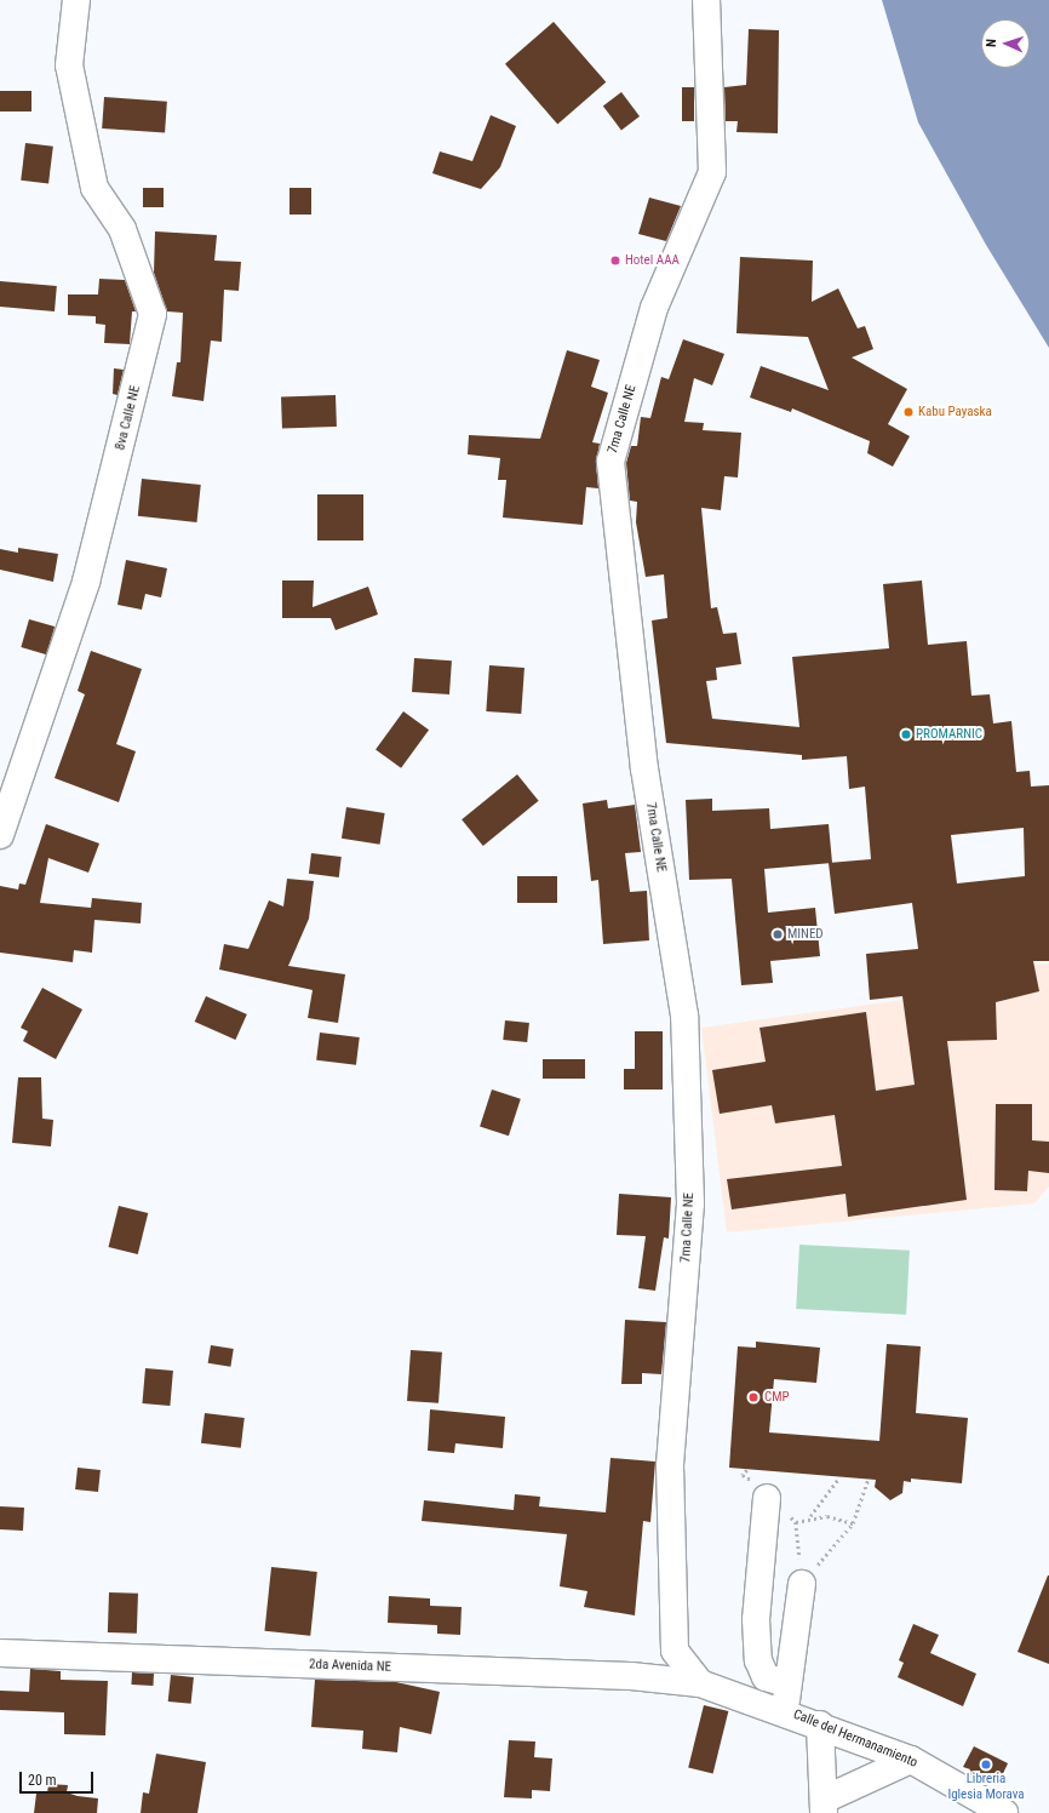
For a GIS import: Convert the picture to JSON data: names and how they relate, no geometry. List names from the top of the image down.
{
  "streets": {
    "street": [
      "8va Calle NE",
      "7ma Calle NE",
      "2da Avenida NE",
      "Calle del Hermanamiento"
    ]
  },
  "crossings": [
    ["2da Avenida NE", "Calle del Hermanamiento"]
  ],
  "places": [
    "Hotel AAA",
    "Kabu Payaska",
    "PROMARNIC",
    "MINED",
    "CMP",
    "Libreria Iglesia Morava"
  ],
  "scale_bar": "20 m",
  "north": "left"
}
